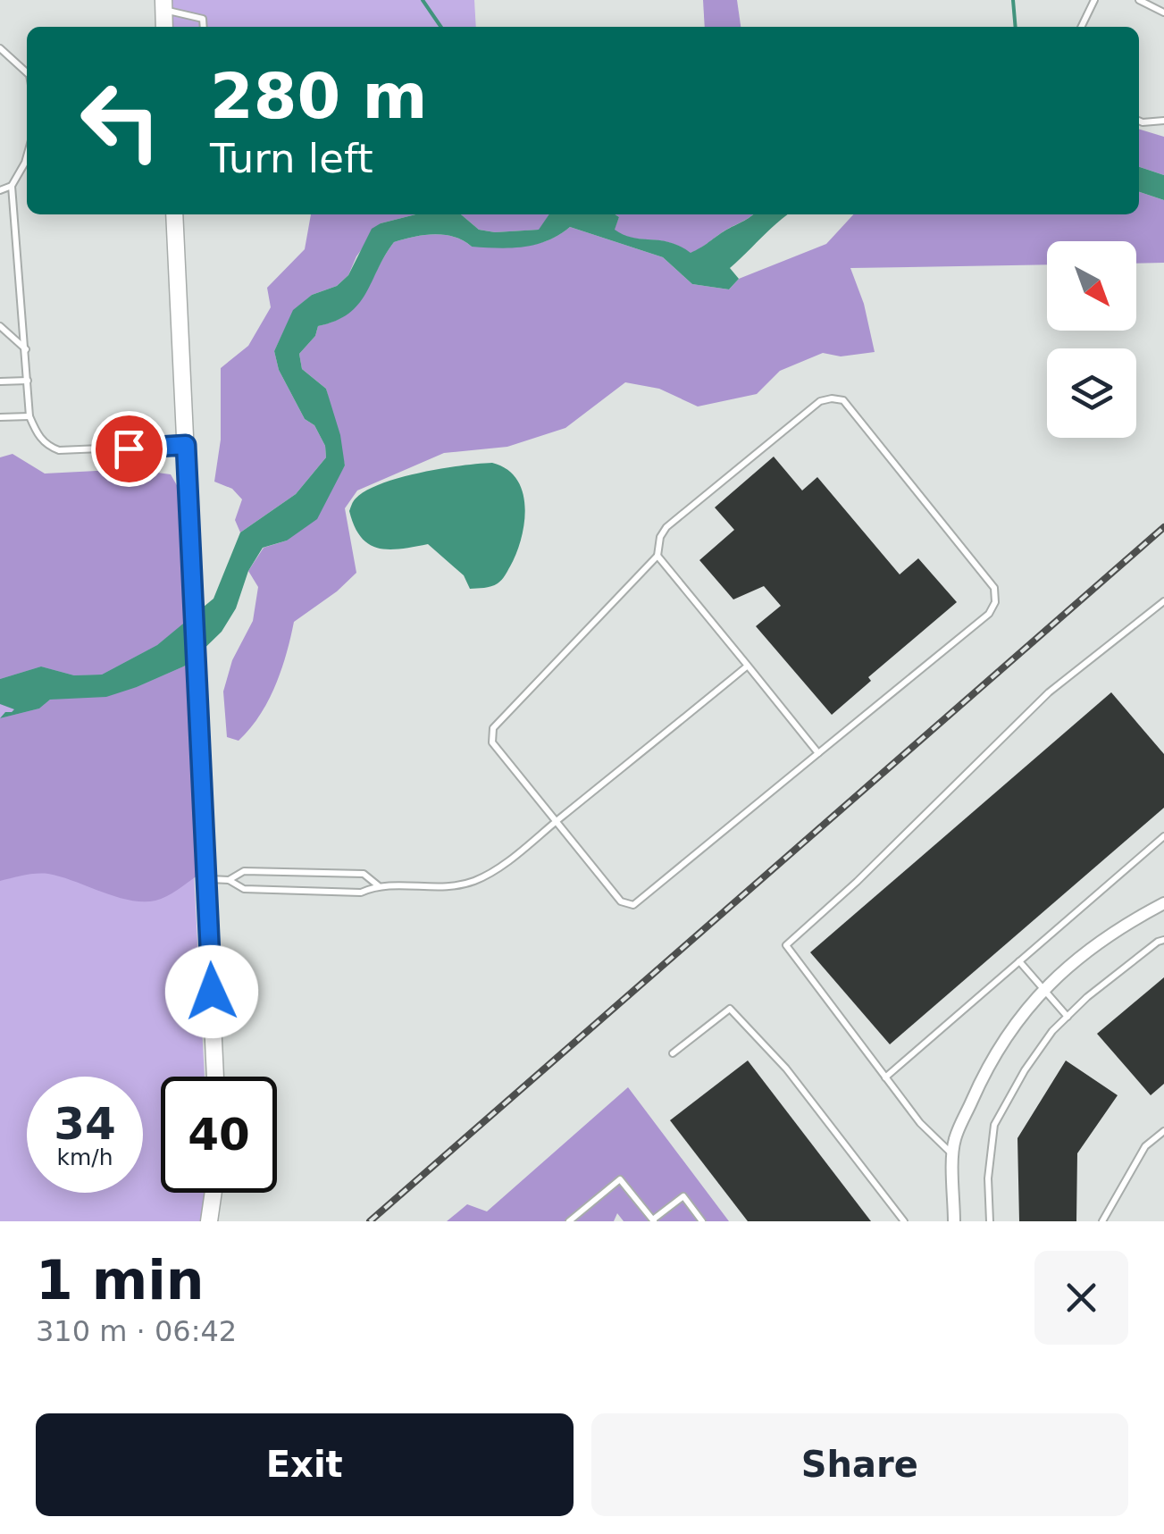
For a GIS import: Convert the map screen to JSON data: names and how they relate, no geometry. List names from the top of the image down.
{
  "north": "bottom right",
  "page": {
    "turn": ["280 m", "Turn left"],
    "speed": "34 km/h",
    "limit": "40",
    "heading": ["1 min", "310 m · 06:42"],
    "buttons": ["Exit", "Share"]
  }
}
